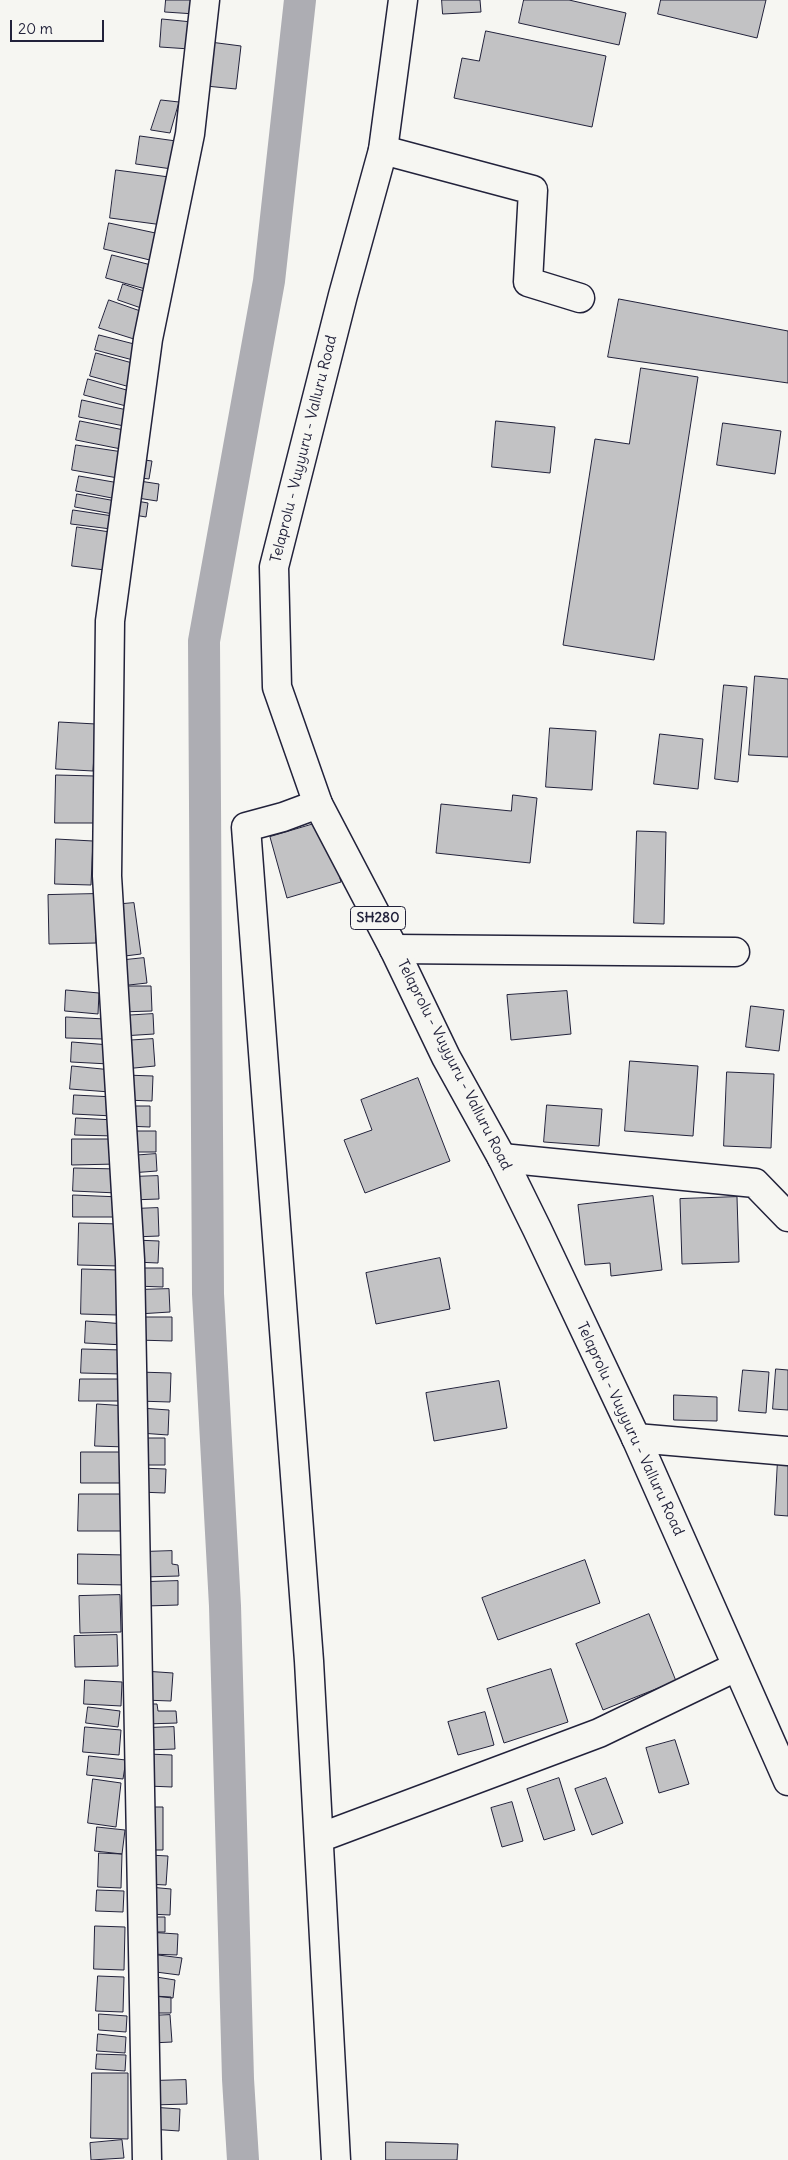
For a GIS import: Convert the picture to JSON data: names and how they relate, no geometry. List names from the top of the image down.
{
  "streets": {
    "street": ["Telaprolu - Vuyyuru - Valluru Road", "SH280"]
  },
  "scale_bar": "20 m"
}
